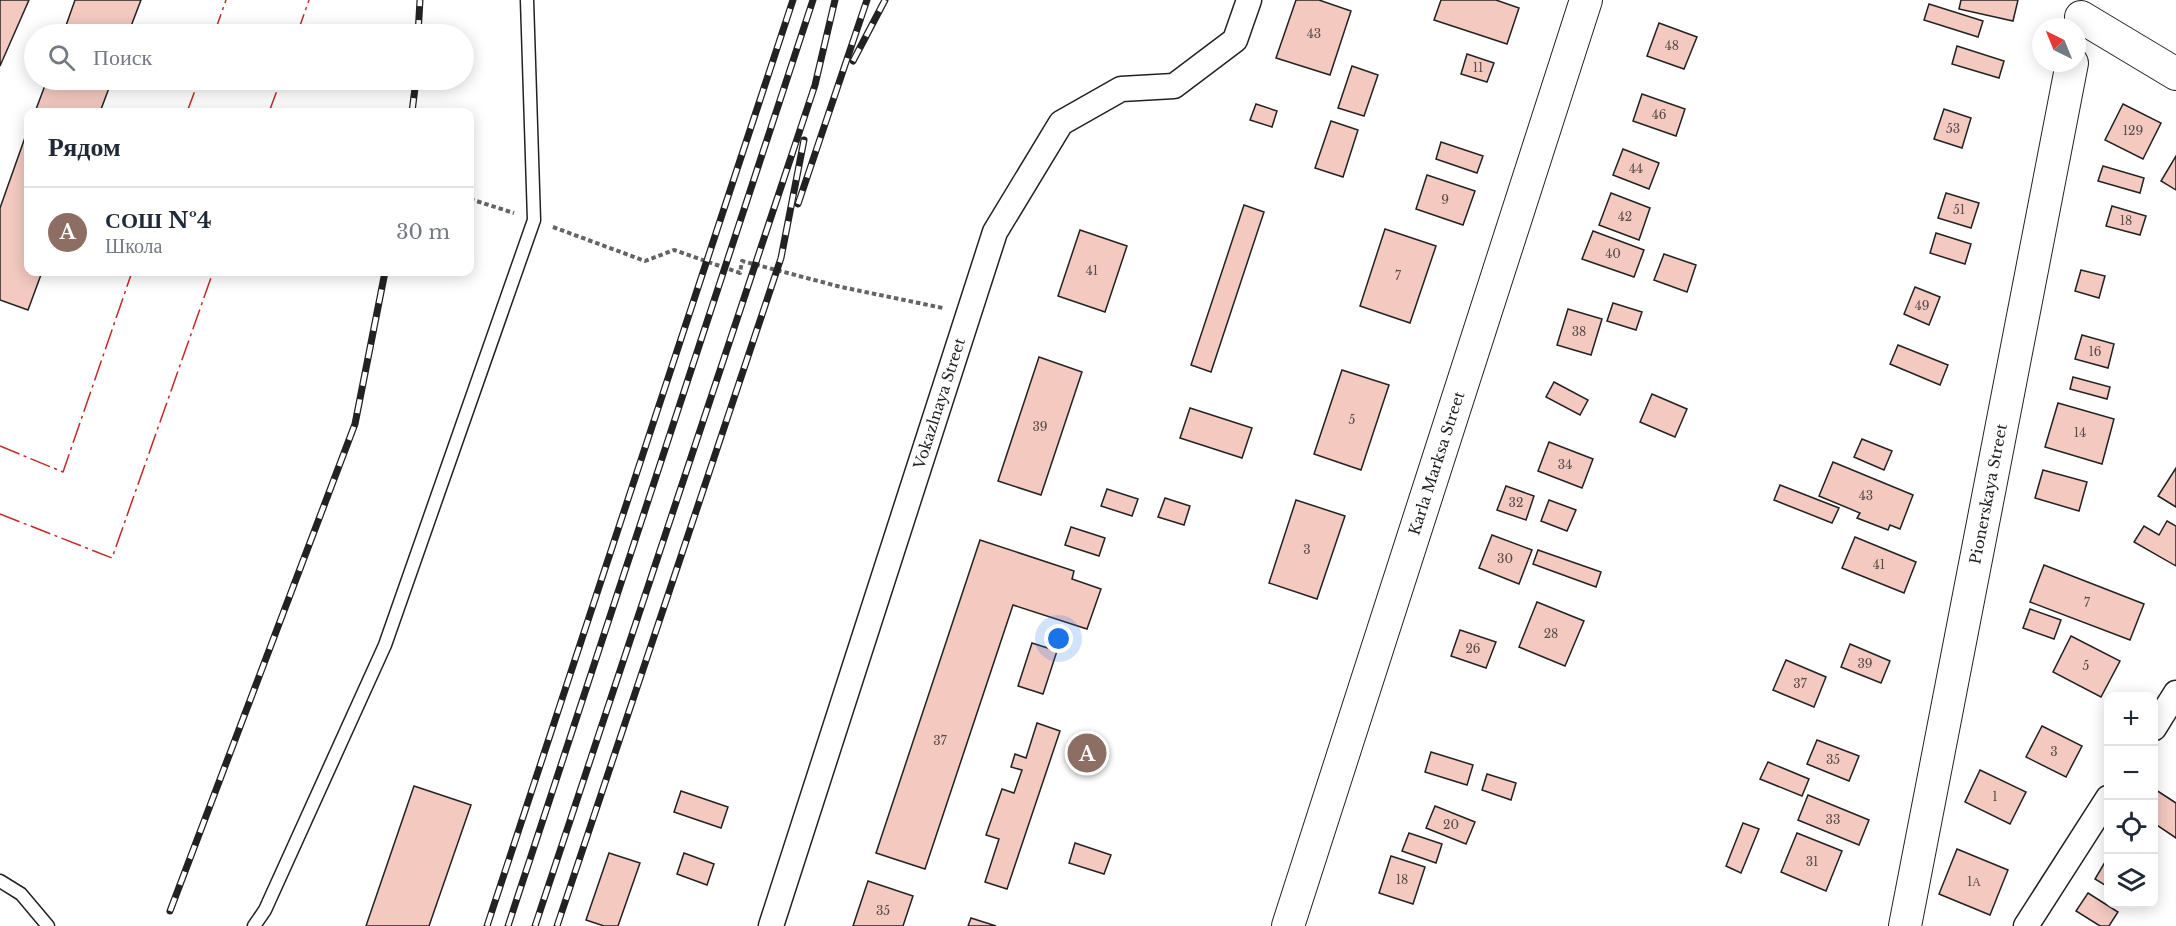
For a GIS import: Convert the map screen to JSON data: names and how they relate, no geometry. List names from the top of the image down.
{
  "streets": {
    "street": ["Vokazlnaya Street", "Karla Marksa Street", "Pionerskaya Street"]
  },
  "house_numbers": [
    "43",
    "48",
    "11",
    "46",
    "53",
    "129",
    "44",
    "9",
    "51",
    "42",
    "18",
    "40",
    "41",
    "7",
    "49",
    "38",
    "16",
    "5",
    "39",
    "14",
    "34",
    "43",
    "32",
    "3",
    "30",
    "41",
    "7",
    "28",
    "26",
    "39",
    "5",
    "37",
    "37",
    "3",
    "35",
    "1",
    "33",
    "20",
    "31",
    "18",
    "1А",
    "35"
  ],
  "north": "top left",
  "page": {
    "search": "Поиск",
    "heading": "Рядом",
    "list": [
      {
        "mark": "A",
        "name": "СОШ №4",
        "note": "Школа",
        "value": "30 m"
      }
    ],
    "map_buttons": ["+", "−"],
    "pins": "A"
  }
}
